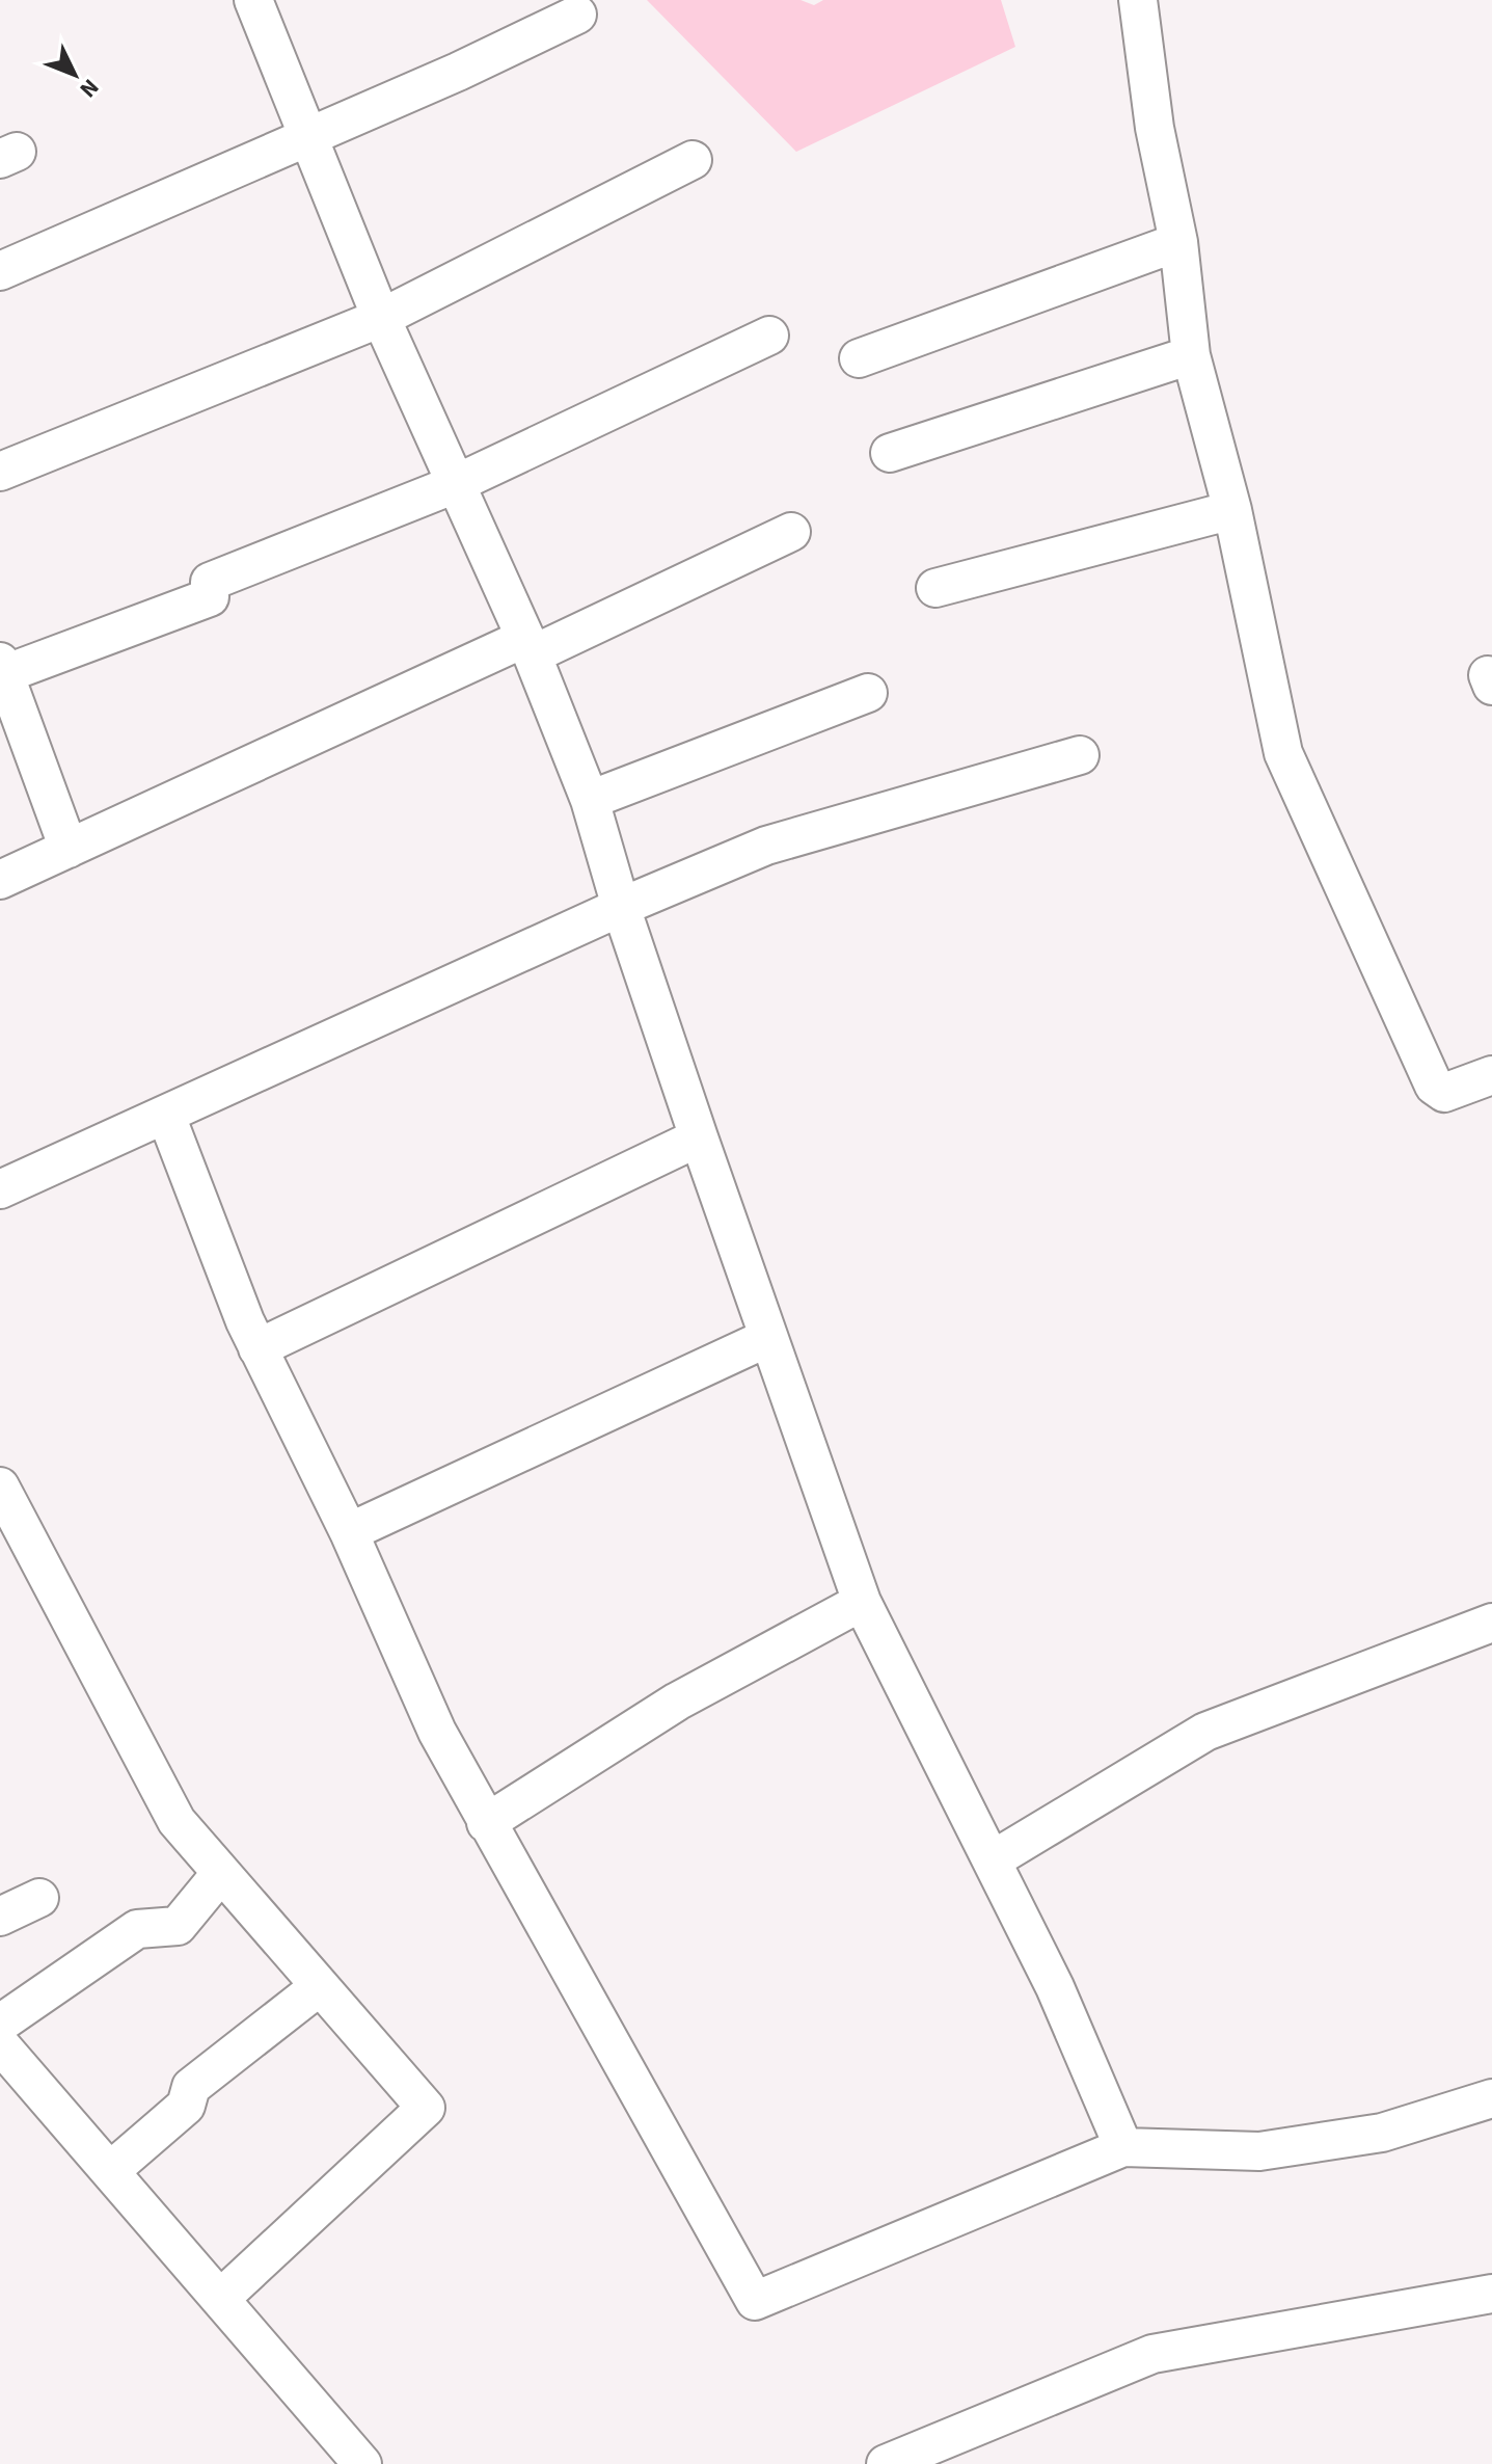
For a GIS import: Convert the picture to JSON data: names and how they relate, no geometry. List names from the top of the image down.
{
  "north": "bottom right"
}
